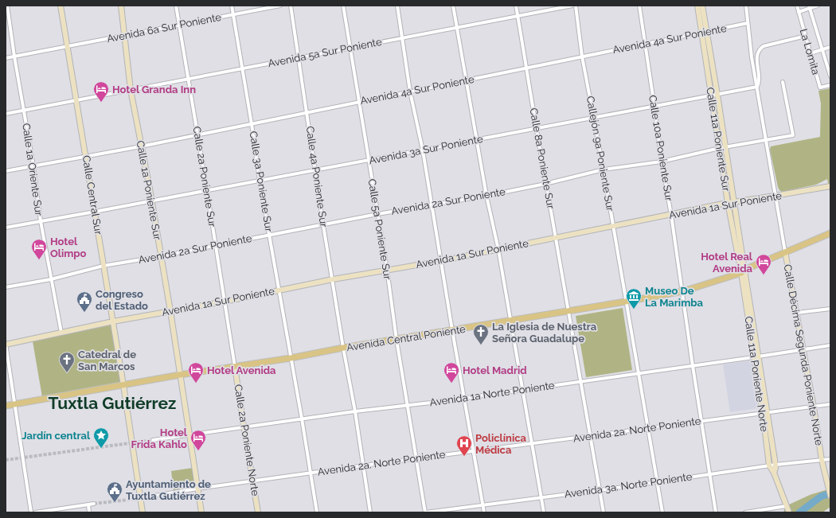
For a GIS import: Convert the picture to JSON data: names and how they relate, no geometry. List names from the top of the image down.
{
  "streets": {
    "main road": [
      "Calle 11a Poniente Sur",
      "Calle 1a Poniente Sur",
      "Calle Central Sur",
      "Avenida 1a Sur Poniente",
      "Avenida Central Poniente",
      "Calle Décima Segunda Poniente Norte",
      "Calle 11a Poniente Norte",
      "Calle 2a Poniente Norte"
    ],
    "street": [
      "Avenida 6a Sur Poniente",
      "Avenida 4a Sur Poniente",
      "La Lomita",
      "Avenida 5a Sur Poniente",
      "Calle 10a Poniente Sur",
      "Avenida 3a Sur Poniente",
      "Callejón 9a Poniente Sur",
      "Calle 8a Poniente Sur",
      "Calle 1a Oriente Sur",
      "Calle 2a Poniente Sur",
      "Calle 4a Poniente Sur",
      "Calle 3a Poniente Sur",
      "Avenida 2a Sur Poniente",
      "Calle 5a Poniente Sur",
      "Avenida 1a Norte Poniente",
      "Avenida 2a. Norte Poniente",
      "Avenida 3a. Norte Poniente"
    ]
  },
  "crossings": [
    ["Avenida 6a Sur Poniente", "Calle 1a Oriente Sur"],
    ["Avenida 6a Sur Poniente", "Calle 2a Poniente Sur"],
    ["Avenida 6a Sur Poniente", "Calle 3a Poniente Sur"],
    ["Avenida 6a Sur Poniente", "Calle 1a Poniente Sur"],
    ["Avenida 6a Sur Poniente", "Calle Central Sur"],
    ["Avenida 4a Sur Poniente", "Calle 11a Poniente Sur"],
    ["Avenida 4a Sur Poniente", "Calle 10a Poniente Sur"],
    ["Avenida 4a Sur Poniente", "Callejón 9a Poniente Sur"],
    ["Avenida 4a Sur Poniente", "Calle 8a Poniente Sur"],
    ["Avenida 4a Sur Poniente", "Calle 1a Oriente Sur"],
    ["Avenida 4a Sur Poniente", "Calle 2a Poniente Sur"],
    ["Avenida 4a Sur Poniente", "Calle 4a Poniente Sur"],
    ["Avenida 4a Sur Poniente", "Calle 3a Poniente Sur"],
    ["Avenida 4a Sur Poniente", "Calle 1a Poniente Sur"],
    ["Avenida 4a Sur Poniente", "Calle Central Sur"],
    ["Avenida 4a Sur Poniente", "Calle 5a Poniente Sur"],
    ["Avenida 5a Sur Poniente", "Calle 8a Poniente Sur"],
    ["Avenida 5a Sur Poniente", "Calle 1a Oriente Sur"],
    ["Avenida 5a Sur Poniente", "Calle 2a Poniente Sur"],
    ["Avenida 5a Sur Poniente", "Calle 4a Poniente Sur"],
    ["Avenida 5a Sur Poniente", "Calle 3a Poniente Sur"],
    ["Avenida 5a Sur Poniente", "Calle 1a Poniente Sur"],
    ["Avenida 5a Sur Poniente", "Calle Central Sur"],
    ["Avenida 5a Sur Poniente", "Calle 5a Poniente Sur"],
    ["Calle 11a Poniente Sur", "Avenida 3a Sur Poniente"],
    ["Calle 11a Poniente Sur", "Avenida 2a Sur Poniente"],
    ["Calle 11a Poniente Sur", "Avenida 1a Sur Poniente"],
    ["Calle 11a Poniente Sur", "Avenida Central Poniente"],
    ["Calle 11a Poniente Sur", "Calle 11a Poniente Norte"],
    ["Calle 10a Poniente Sur", "Avenida 3a Sur Poniente"],
    ["Calle 10a Poniente Sur", "Avenida 2a Sur Poniente"],
    ["Calle 10a Poniente Sur", "Avenida 1a Sur Poniente"],
    ["Calle 10a Poniente Sur", "Avenida Central Poniente"],
    ["Calle 10a Poniente Sur", "Avenida 1a Norte Poniente"],
    ["Calle 10a Poniente Sur", "Avenida 2a. Norte Poniente"],
    ["Calle 10a Poniente Sur", "Avenida 3a. Norte Poniente"],
    ["Avenida 3a Sur Poniente", "Callejón 9a Poniente Sur"],
    ["Avenida 3a Sur Poniente", "Calle 8a Poniente Sur"],
    ["Avenida 3a Sur Poniente", "Calle 1a Oriente Sur"],
    ["Avenida 3a Sur Poniente", "Calle 2a Poniente Sur"],
    ["Avenida 3a Sur Poniente", "Calle 4a Poniente Sur"],
    ["Avenida 3a Sur Poniente", "Calle 3a Poniente Sur"],
    ["Avenida 3a Sur Poniente", "Calle 1a Poniente Sur"],
    ["Avenida 3a Sur Poniente", "Calle Central Sur"],
    ["Avenida 3a Sur Poniente", "Calle 5a Poniente Sur"],
    ["Callejón 9a Poniente Sur", "Avenida 2a Sur Poniente"],
    ["Callejón 9a Poniente Sur", "Avenida 1a Sur Poniente"],
    ["Callejón 9a Poniente Sur", "Avenida Central Poniente"],
    ["Callejón 9a Poniente Sur", "Avenida 1a Norte Poniente"],
    ["Callejón 9a Poniente Sur", "Avenida 2a. Norte Poniente"],
    ["Callejón 9a Poniente Sur", "Avenida 3a. Norte Poniente"],
    ["Calle 8a Poniente Sur", "Avenida 2a Sur Poniente"],
    ["Calle 8a Poniente Sur", "Avenida 1a Sur Poniente"],
    ["Calle 8a Poniente Sur", "Avenida Central Poniente"],
    ["Calle 8a Poniente Sur", "Avenida 1a Norte Poniente"],
    ["Calle 8a Poniente Sur", "Avenida 2a. Norte Poniente"],
    ["Calle 8a Poniente Sur", "Avenida 3a. Norte Poniente"],
    ["Calle 1a Oriente Sur", "Avenida 2a Sur Poniente"],
    ["Calle 1a Oriente Sur", "Avenida 1a Sur Poniente"],
    ["Calle 2a Poniente Sur", "Avenida 2a Sur Poniente"],
    ["Calle 2a Poniente Sur", "Avenida 1a Sur Poniente"],
    ["Calle 2a Poniente Sur", "Avenida Central Poniente"],
    ["Calle 2a Poniente Sur", "Calle 2a Poniente Norte"],
    ["Calle 4a Poniente Sur", "Avenida 2a Sur Poniente"],
    ["Calle 4a Poniente Sur", "Avenida 1a Sur Poniente"],
    ["Calle 4a Poniente Sur", "Avenida Central Poniente"],
    ["Calle 4a Poniente Sur", "Avenida 1a Norte Poniente"],
    ["Calle 4a Poniente Sur", "Avenida 2a. Norte Poniente"],
    ["Calle 3a Poniente Sur", "Avenida 2a Sur Poniente"],
    ["Calle 3a Poniente Sur", "Avenida 1a Sur Poniente"],
    ["Calle 3a Poniente Sur", "Avenida Central Poniente"],
    ["Calle 3a Poniente Sur", "Avenida 1a Norte Poniente"],
    ["Calle 3a Poniente Sur", "Avenida 2a. Norte Poniente"],
    ["Calle 1a Poniente Sur", "Avenida 2a Sur Poniente"],
    ["Calle 1a Poniente Sur", "Avenida 1a Sur Poniente"],
    ["Calle 1a Poniente Sur", "Avenida Central Poniente"],
    ["Calle 1a Poniente Sur", "Avenida 1a Norte Poniente"],
    ["Calle 1a Poniente Sur", "Avenida 2a. Norte Poniente"],
    ["Calle Central Sur", "Avenida 2a Sur Poniente"],
    ["Calle Central Sur", "Avenida 1a Sur Poniente"],
    ["Calle Central Sur", "Avenida Central Poniente"],
    ["Calle Central Sur", "Avenida 2a. Norte Poniente"],
    ["Avenida 2a Sur Poniente", "Calle 5a Poniente Sur"],
    ["Avenida 1a Sur Poniente", "Calle 5a Poniente Sur"],
    ["Calle 5a Poniente Sur", "Avenida Central Poniente"],
    ["Calle 5a Poniente Sur", "Avenida 1a Norte Poniente"],
    ["Calle 5a Poniente Sur", "Avenida 2a. Norte Poniente"],
    ["Calle 5a Poniente Sur", "Avenida 3a. Norte Poniente"],
    ["Avenida Central Poniente", "Calle Décima Segunda Poniente Norte"],
    ["Avenida Central Poniente", "Calle 11a Poniente Norte"],
    ["Avenida Central Poniente", "Calle 2a Poniente Norte"],
    ["Calle Décima Segunda Poniente Norte", "Avenida 1a Norte Poniente"],
    ["Calle Décima Segunda Poniente Norte", "Avenida 2a. Norte Poniente"],
    ["Calle Décima Segunda Poniente Norte", "Avenida 3a. Norte Poniente"],
    ["Calle 11a Poniente Norte", "Avenida 1a Norte Poniente"],
    ["Calle 11a Poniente Norte", "Avenida 2a. Norte Poniente"],
    ["Calle 11a Poniente Norte", "Avenida 3a. Norte Poniente"],
    ["Avenida 1a Norte Poniente", "Calle 2a Poniente Norte"],
    ["Avenida 2a. Norte Poniente", "Calle 2a Poniente Norte"]
  ],
  "districts": ["Tuxtla Gutiérrez"],
  "places": {
    "hotel": [
      "Hotel Granda Inn",
      "Hotel Olimpo",
      "Hotel Real Avenida",
      "Hotel Avenida",
      "Hotel Madrid",
      "Hotel Frida Kahlo"
    ],
    "museum": ["Museo De La Marimba"],
    "public building": ["Congreso del Estado", "Ayuntamiento de Tuxtla Gutiérrez"],
    "church": ["La Iglesia de Nuestra Señora Guadalupe", "Catedral de San Marcos"],
    "place": ["Jardín central"],
    "hospital": ["Policlínica Médica"]
  }
}
